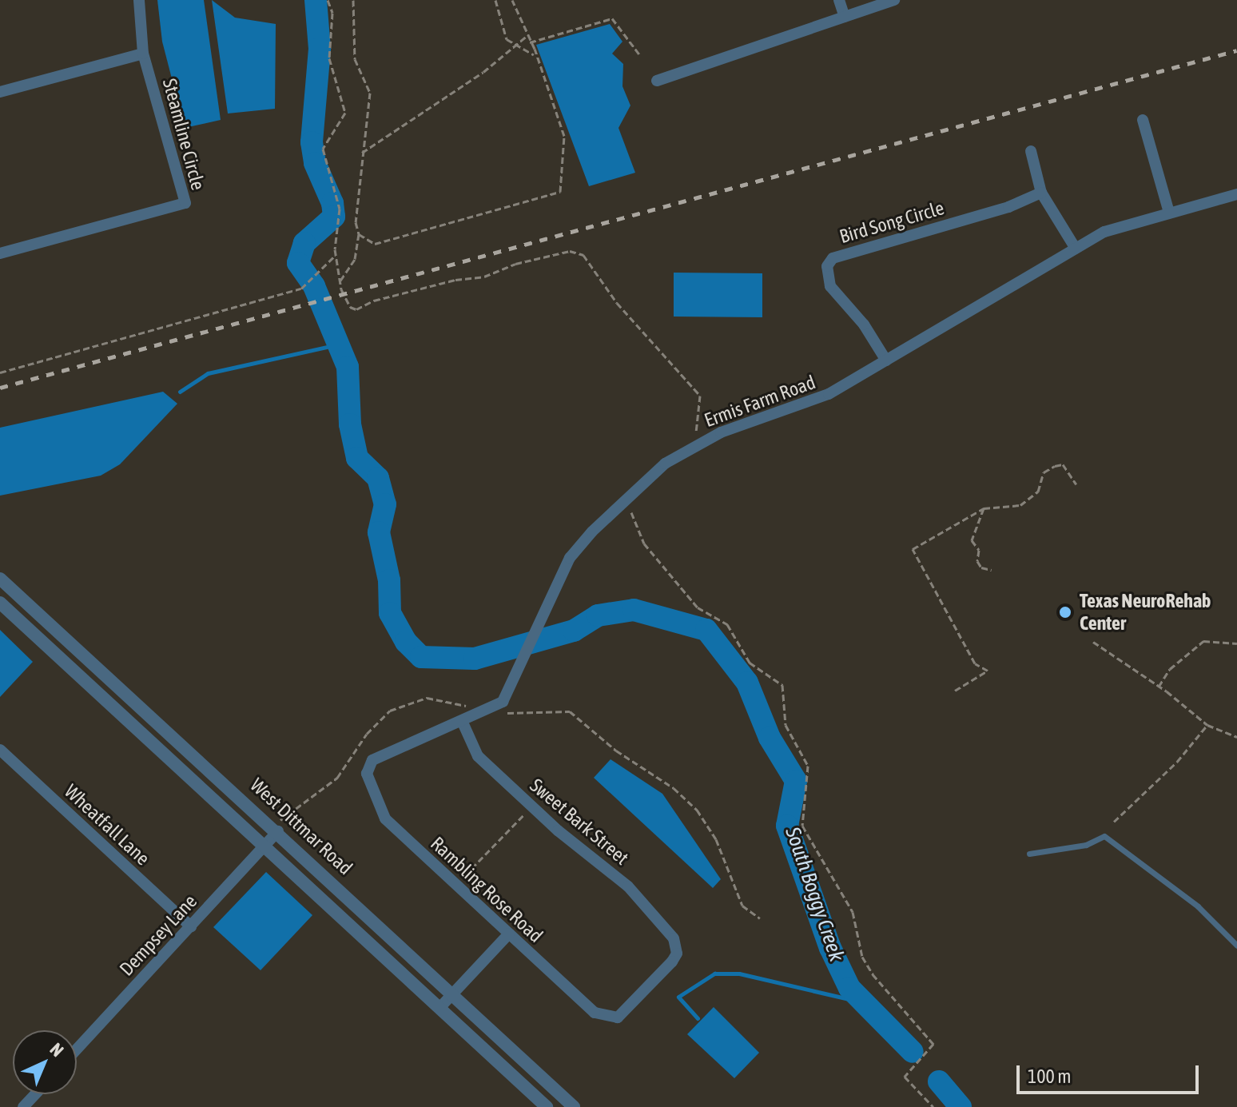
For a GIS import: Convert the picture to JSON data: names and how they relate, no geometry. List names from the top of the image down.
{
  "streets": {
    "street": [
      "Steamline Circle",
      "Bird Song Circle",
      "Ermis Farm Road",
      "Sweet Bark Street",
      "Wheatfall Lane",
      "West Dittmar Road",
      "Rambling Rose Road",
      "Dempsey Lane"
    ]
  },
  "crossings": [
    ["Bird Song Circle", "Ermis Farm Road"],
    ["Ermis Farm Road", "Sweet Bark Street"],
    ["Ermis Farm Road", "Rambling Rose Road"],
    ["Sweet Bark Street", "Rambling Rose Road"],
    ["Wheatfall Lane", "Dempsey Lane"],
    ["West Dittmar Road", "Dempsey Lane"]
  ],
  "water": ["South Boggy Creek"],
  "places": ["Texas NeuroRehab Center"],
  "scale_bar": "100 m",
  "north": "top right"
}
